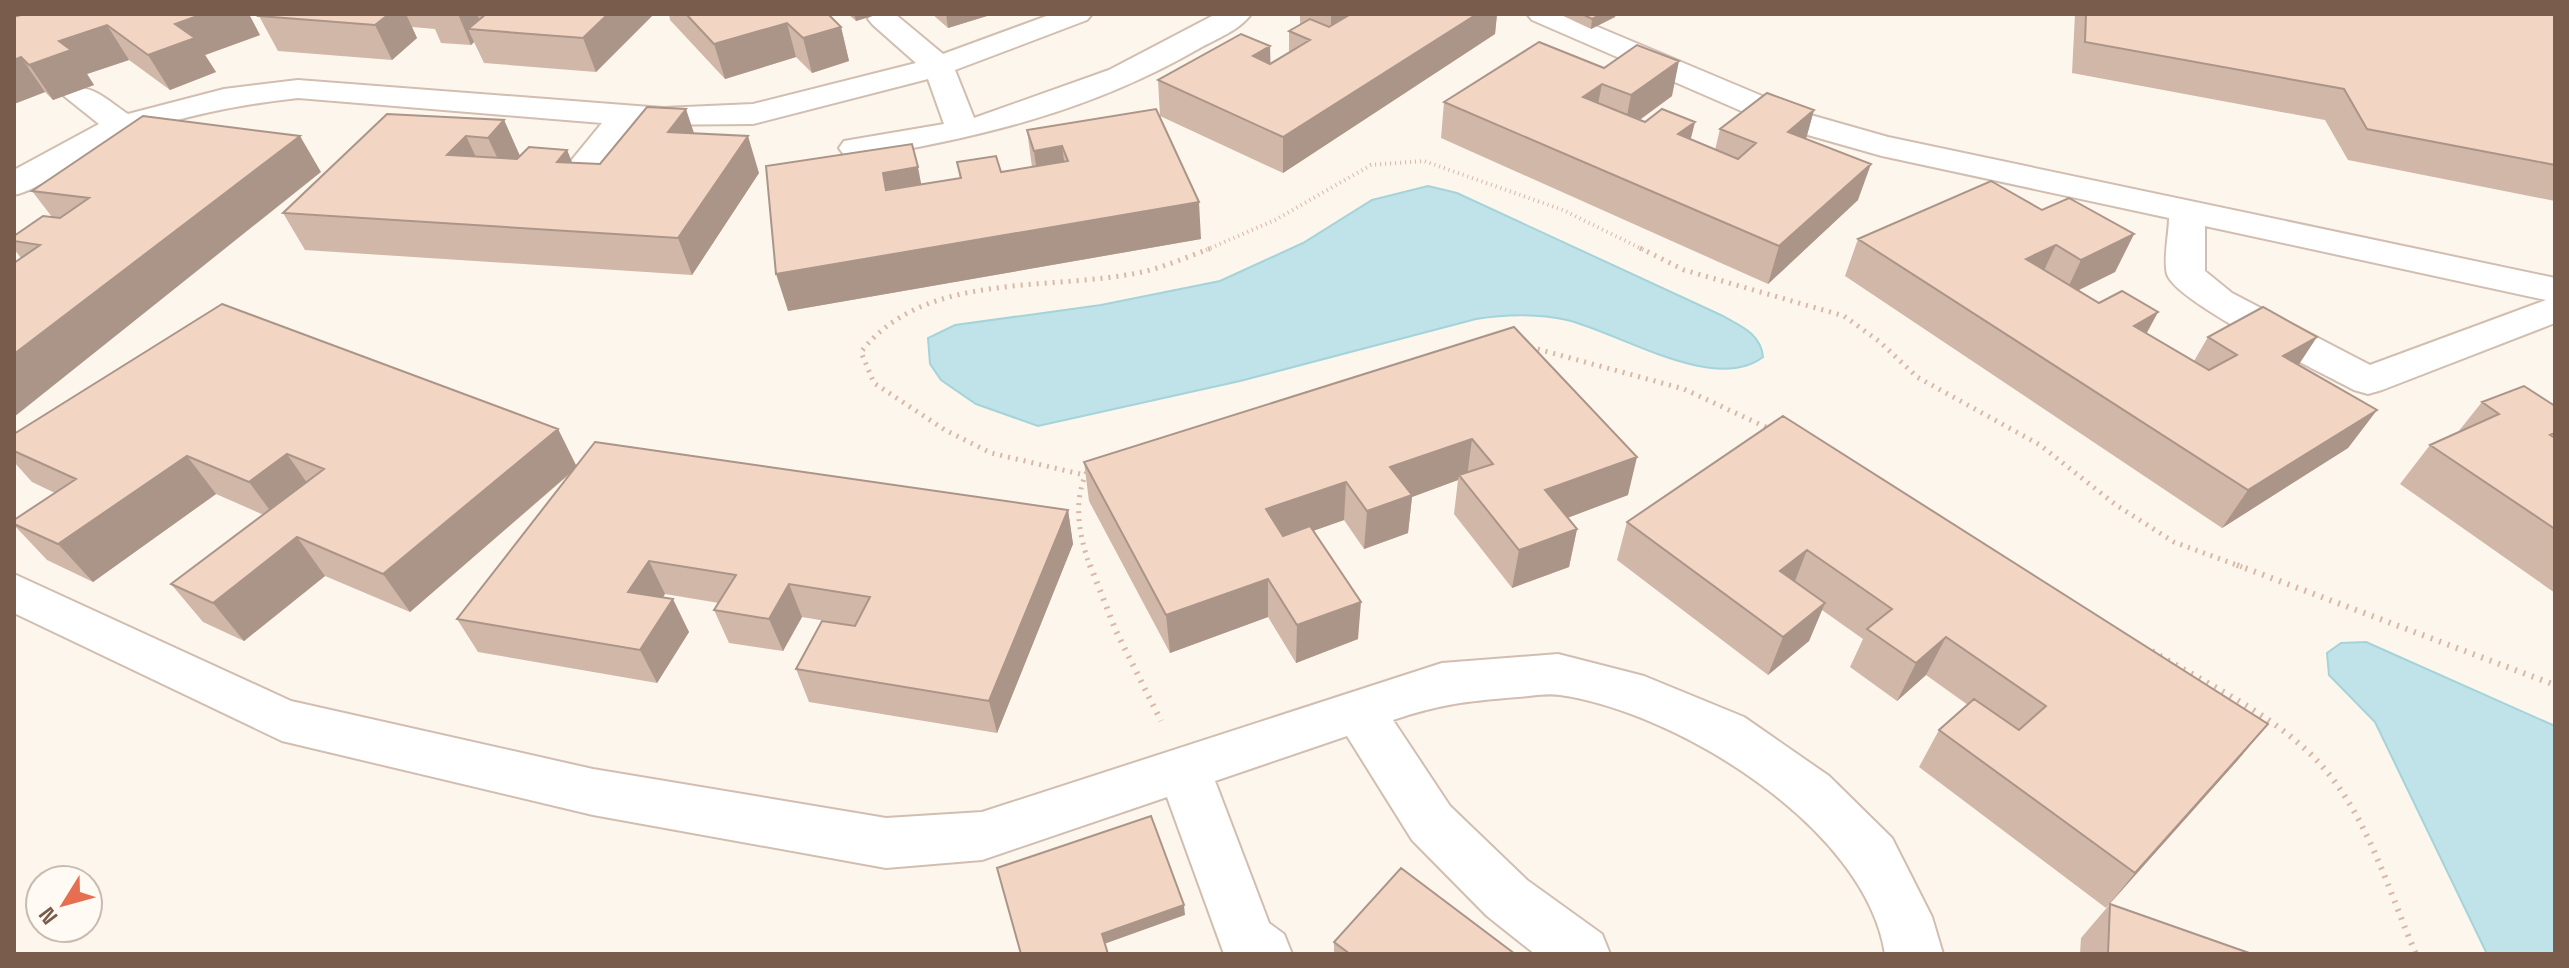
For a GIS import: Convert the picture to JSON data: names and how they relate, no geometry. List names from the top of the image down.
{
  "north": "bottom left"
}
